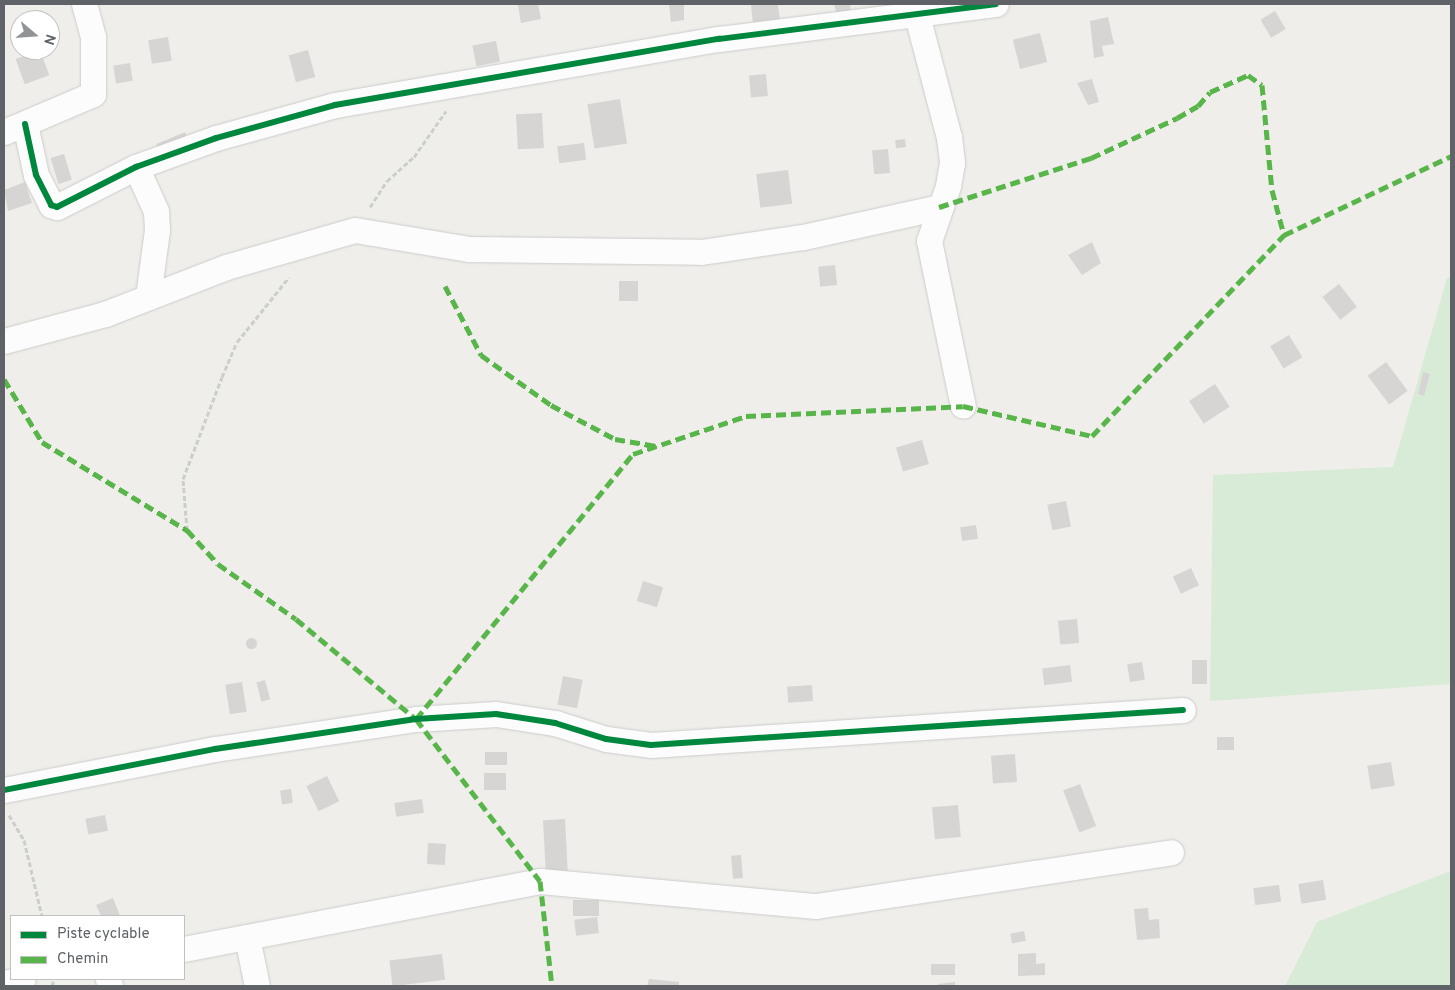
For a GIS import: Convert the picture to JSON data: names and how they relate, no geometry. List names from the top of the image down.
{
  "legend": ["Piste cyclable", "Chemin"],
  "north": "right"
}
